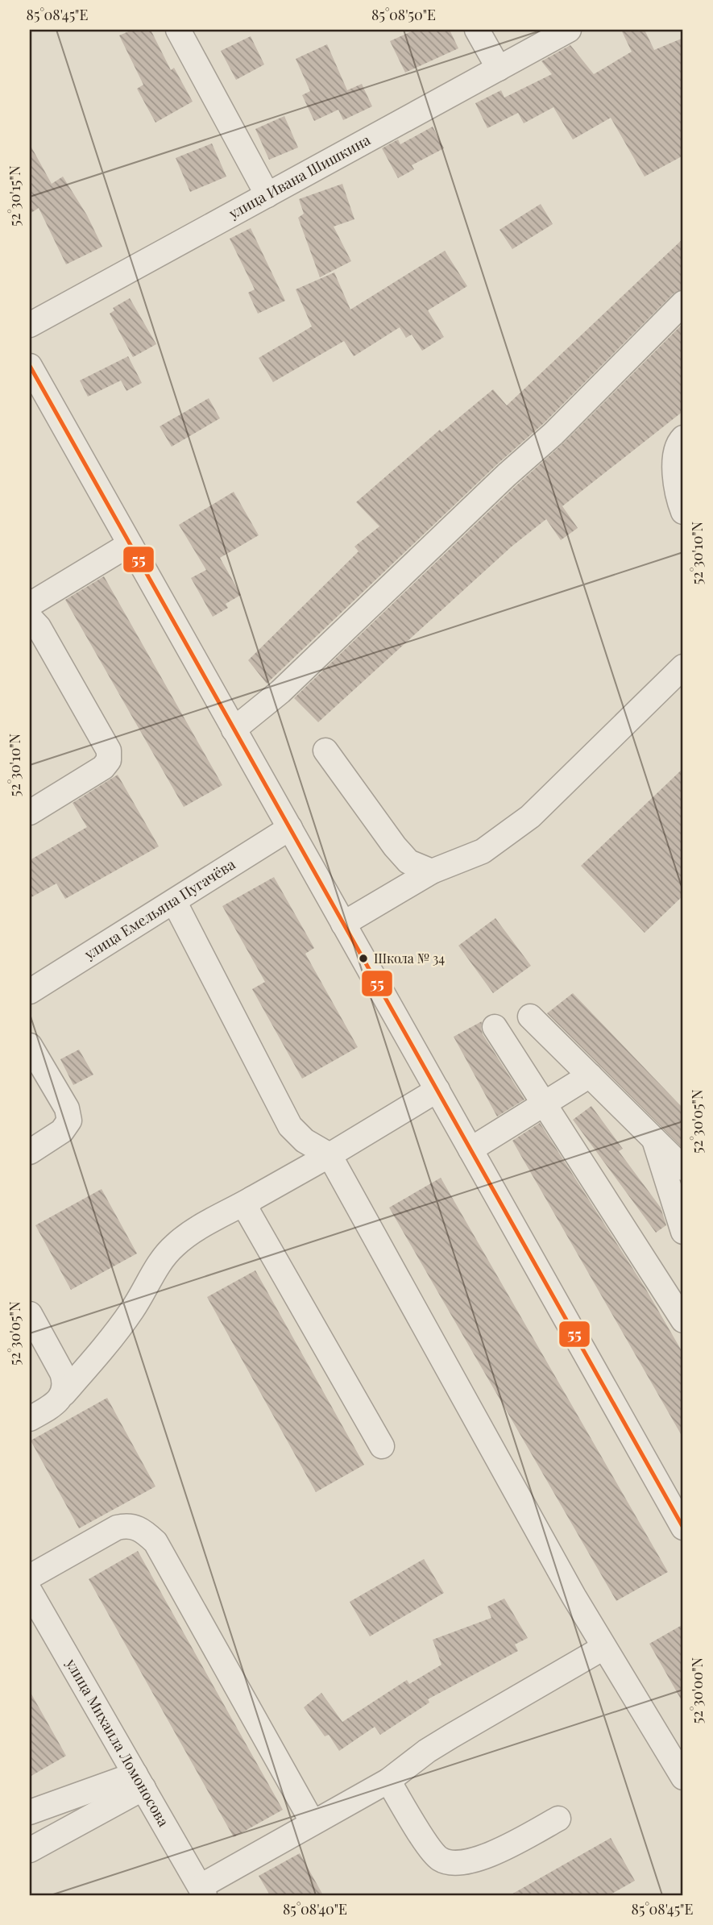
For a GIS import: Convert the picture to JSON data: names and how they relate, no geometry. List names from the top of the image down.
{
  "streets": {
    "street": ["улица Ивана Шишкина", "улица Емельяна Пугачёва", "улица Михаила Ломоносова"]
  },
  "places": ["Школа № 34"],
  "lines": ["transit line 55"],
  "coordinates": [
    "85°08'45\"E",
    "85°08'50\"E",
    "52°30'15\"N",
    "52°30'10\"N",
    "52°30'05\"N",
    "52°30'00\"N",
    "85°08'40\"E"
  ]
}
